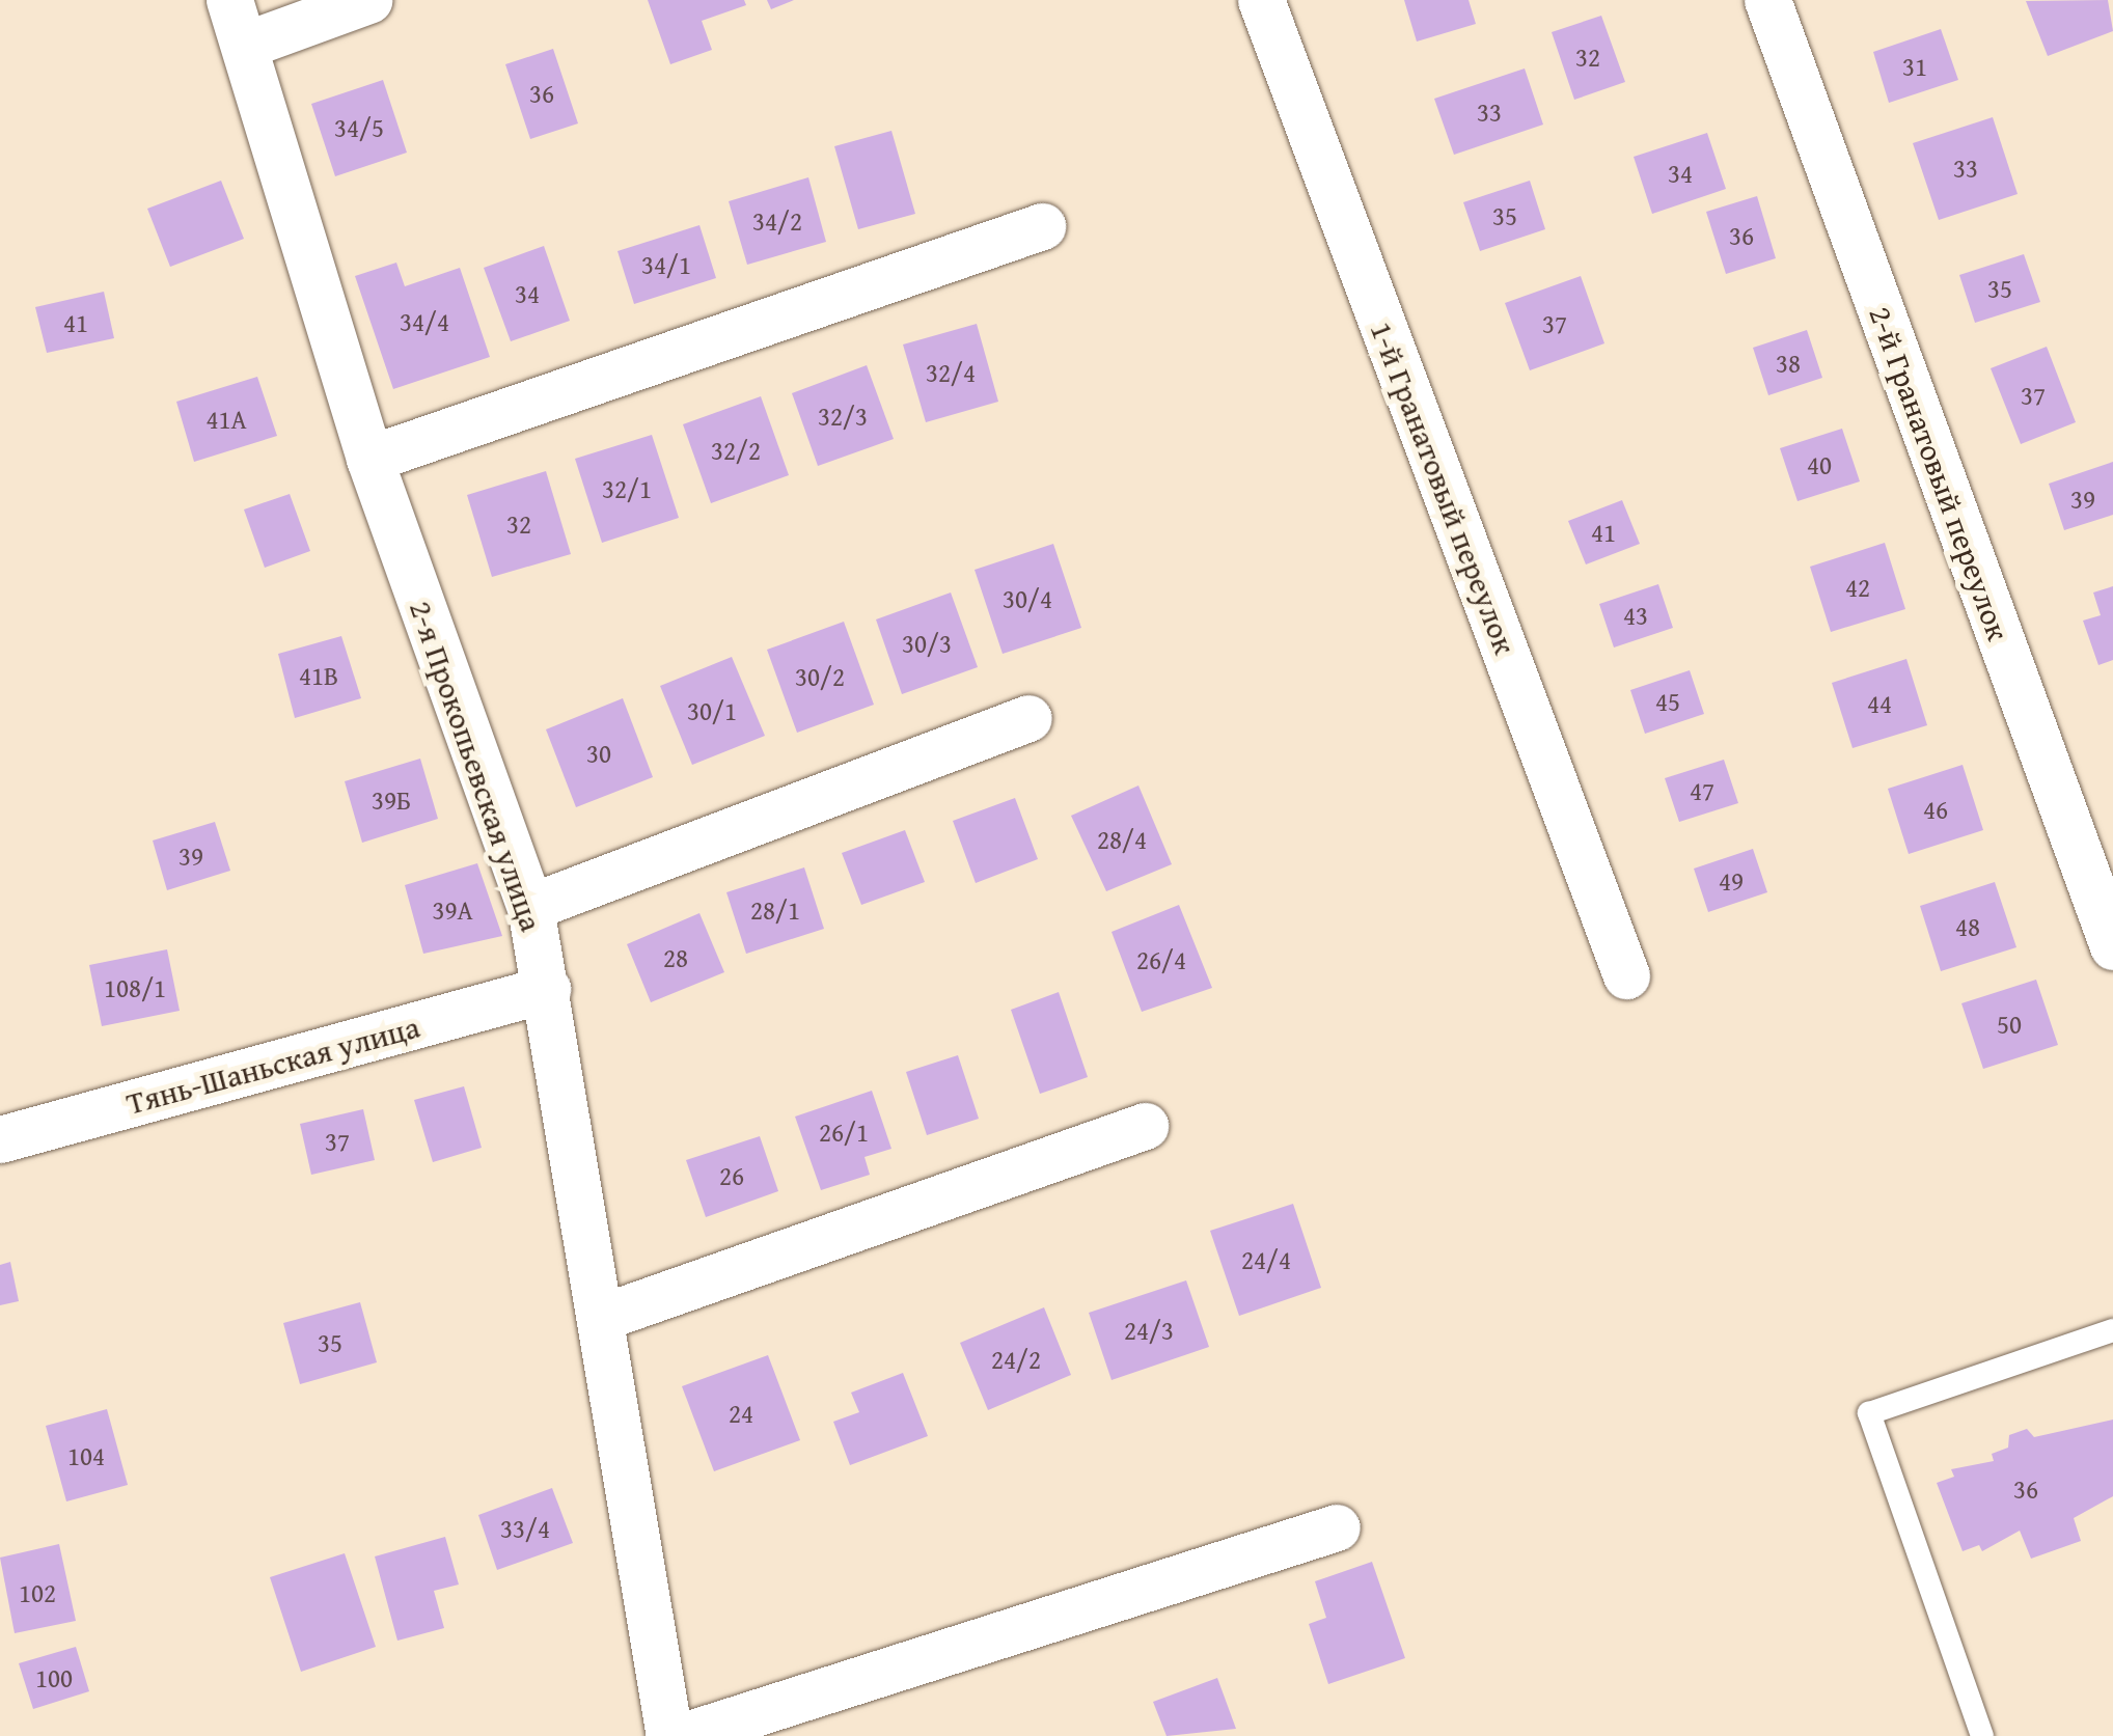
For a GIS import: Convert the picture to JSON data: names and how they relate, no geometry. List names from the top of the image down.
{
  "streets": {
    "street": [
      "2-й Гранатовый переулок",
      "1-й Гранатовый переулок",
      "2-я Прокопьевская улица",
      "Тянь-Шаньская улица"
    ]
  },
  "crossings": [
    ["2-я Прокопьевская улица", "Тянь-Шаньская улица"]
  ],
  "house_numbers": [
    "32",
    "31",
    "36",
    "33",
    "34/5",
    "33",
    "34",
    "35",
    "34/2",
    "36",
    "34/1",
    "35",
    "34",
    "34/4",
    "41",
    "37",
    "38",
    "32/4",
    "37",
    "32/3",
    "41А",
    "32/2",
    "40",
    "32/1",
    "39",
    "32",
    "41",
    "42",
    "30/4",
    "43",
    "30/3",
    "41В",
    "30/2",
    "45",
    "44",
    "30/1",
    "30",
    "47",
    "39Б",
    "46",
    "28/4",
    "39",
    "49",
    "39А",
    "28/1",
    "48",
    "28",
    "26/4",
    "108/1",
    "50",
    "26/1",
    "37",
    "26",
    "24/4",
    "24/3",
    "35",
    "24/2",
    "24",
    "104",
    "36",
    "33/4",
    "102",
    "100"
  ]
}
